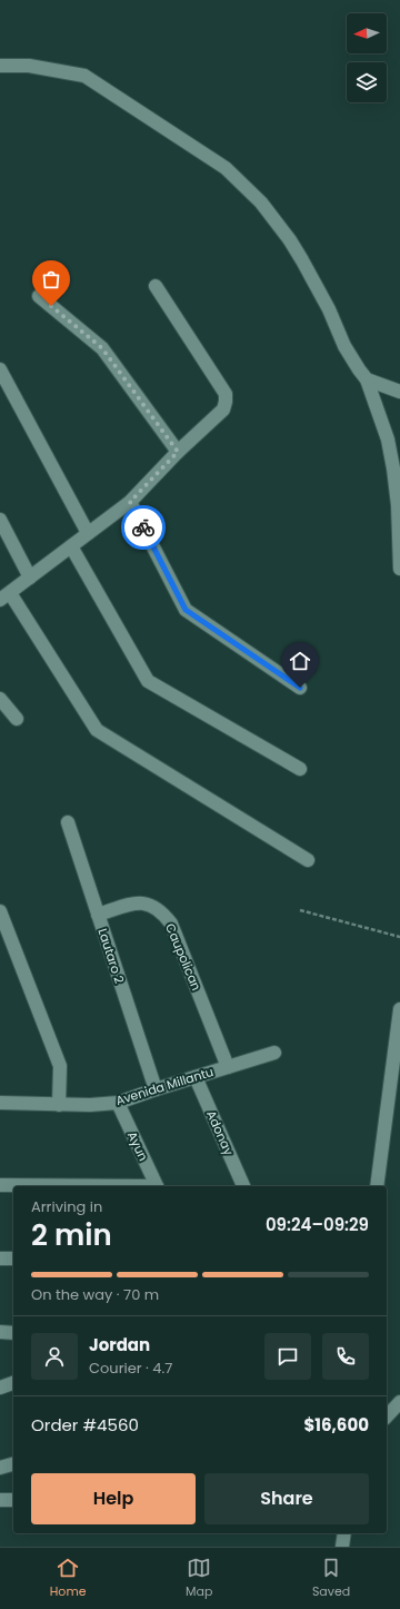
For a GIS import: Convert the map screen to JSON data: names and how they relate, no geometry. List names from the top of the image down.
{
  "streets": {
    "street": [
      "Lautaro 2",
      "Caupolican",
      "Avenida Millantu",
      "Adonay",
      "Ayun"
    ]
  },
  "crossings": [
    ["Lautaro 2", "Caupolican"],
    ["Lautaro 2", "Avenida Millantu"],
    ["Caupolican", "Avenida Millantu"],
    ["Avenida Millantu", "Adonay"],
    ["Avenida Millantu", "Ayun"]
  ],
  "north": "left",
  "page": {
    "heading": ["2 min", "Arriving in", "09:24–09:29"],
    "panel": [
      "Jordan",
      "Courier · 4.7",
      "Order #4560",
      "$16,600"
    ],
    "bar": "On the way · 70 m",
    "buttons": ["Help", "Share"],
    "tabs": ["Home", "Map", "Saved"]
  }
}
